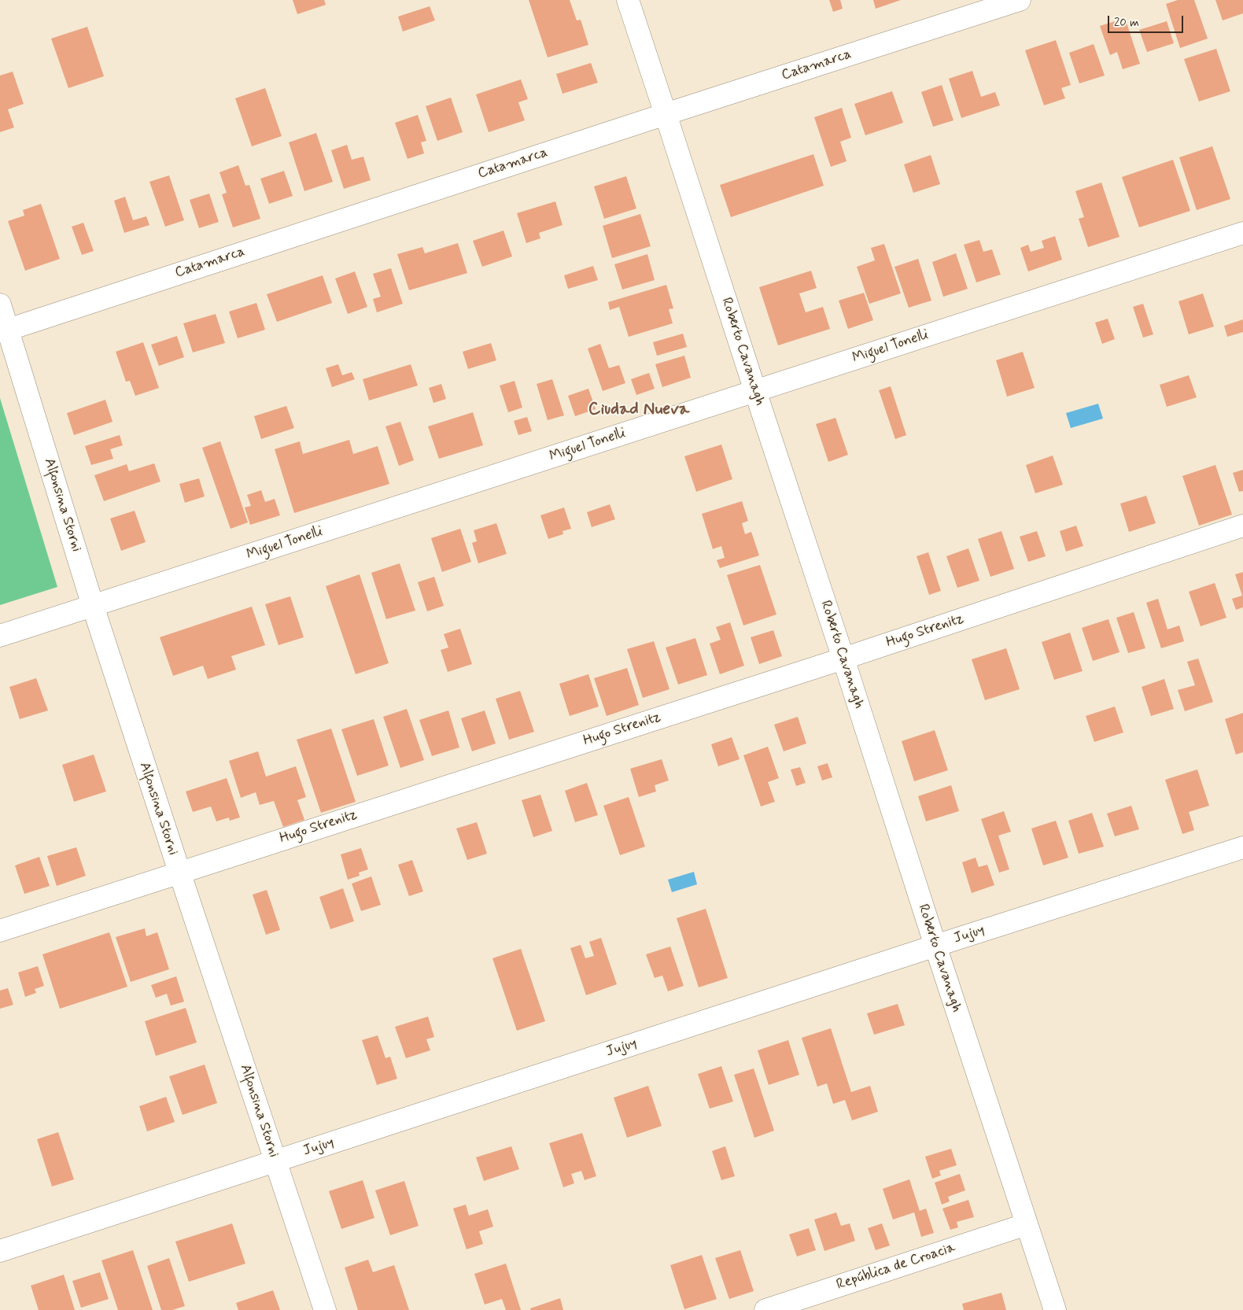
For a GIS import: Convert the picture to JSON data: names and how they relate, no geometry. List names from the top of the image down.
{
  "streets": {
    "street": [
      "Catamarca",
      "Miguel Tonelli",
      "Roberto Cavanagh",
      "Alfonsina Storni",
      "Hugo Strenitz",
      "Jujuy",
      "República de Croacia"
    ]
  },
  "crossings": [
    ["Catamarca", "Roberto Cavanagh"],
    ["Catamarca", "Alfonsina Storni"],
    ["Miguel Tonelli", "Roberto Cavanagh"],
    ["Miguel Tonelli", "Alfonsina Storni"],
    ["Roberto Cavanagh", "Hugo Strenitz"],
    ["Roberto Cavanagh", "Jujuy"],
    ["Roberto Cavanagh", "República de Croacia"],
    ["Alfonsina Storni", "Hugo Strenitz"],
    ["Alfonsina Storni", "Jujuy"]
  ],
  "districts": ["Ciudad Nueva"],
  "scale_bar": "20 m"
}
